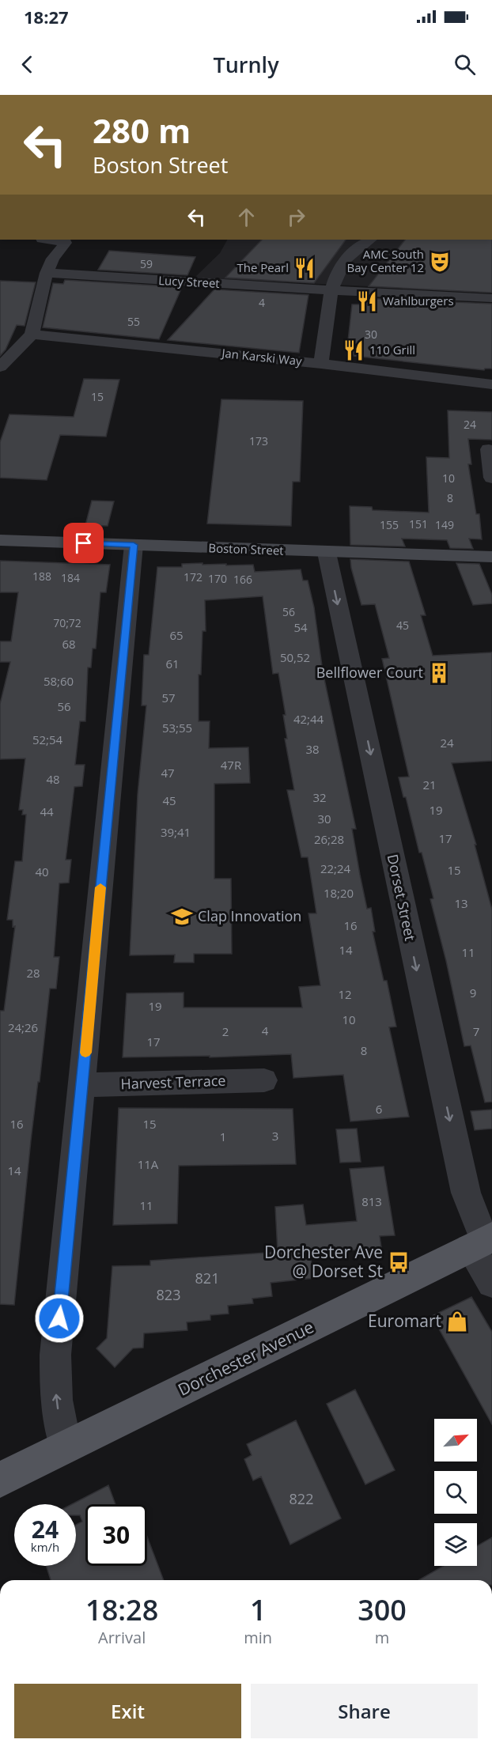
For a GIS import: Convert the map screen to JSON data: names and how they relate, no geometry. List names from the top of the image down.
{
  "streets": {
    "main road": ["Boston Street", "Dorchester Avenue"],
    "street": [
      "Lucy Street",
      "Jan Karski Way",
      "Dorset Street",
      "Harvest Terrace"
    ]
  },
  "crossings": [
    ["Boston Street", "Dorset Street"],
    ["Dorset Street", "Dorchester Avenue"]
  ],
  "one_way": ["Dorset Street"],
  "places": {
    "theatre": ["AMC South Bay Center 12"],
    "restaurant": ["The Pearl", "Wahlburgers", "110 Grill"],
    "building": ["Bellflower Court"],
    "school or university": ["Clap Innovation"],
    "bus stop": ["Dorchester Ave @ Dorset St"],
    "shop": ["Euromart"]
  },
  "house_numbers": [
    "59",
    "4",
    "55",
    "30",
    "15",
    "24",
    "173",
    "10",
    "8",
    "151",
    "155",
    "149",
    "188",
    "172",
    "184",
    "170",
    "166",
    "56",
    "70;72",
    "45",
    "54",
    "65",
    "68",
    "50,52",
    "61",
    "58;60",
    "57",
    "56",
    "42;44",
    "53;55",
    "52;54",
    "24",
    "38",
    "47R",
    "47",
    "48",
    "21",
    "32",
    "45",
    "19",
    "44",
    "30",
    "39;41",
    "17",
    "26;28",
    "22;24",
    "15",
    "40",
    "18;20",
    "13",
    "16",
    "14",
    "11",
    "28",
    "9",
    "12",
    "19",
    "10",
    "24;26",
    "4",
    "2",
    "7",
    "17",
    "8",
    "6",
    "16",
    "15",
    "3",
    "1",
    "11A",
    "14",
    "813",
    "11",
    "821",
    "823",
    "822"
  ],
  "north": "top right",
  "page": {
    "status": "18:27",
    "header": "Turnly",
    "turn": ["280 m", "Boston Street"],
    "speed": "24 km/h",
    "limit": "30",
    "eta": [
      "18:28",
      "Arrival",
      "1",
      "min",
      "300",
      "m"
    ],
    "buttons": ["Exit", "Share"]
  }
}
